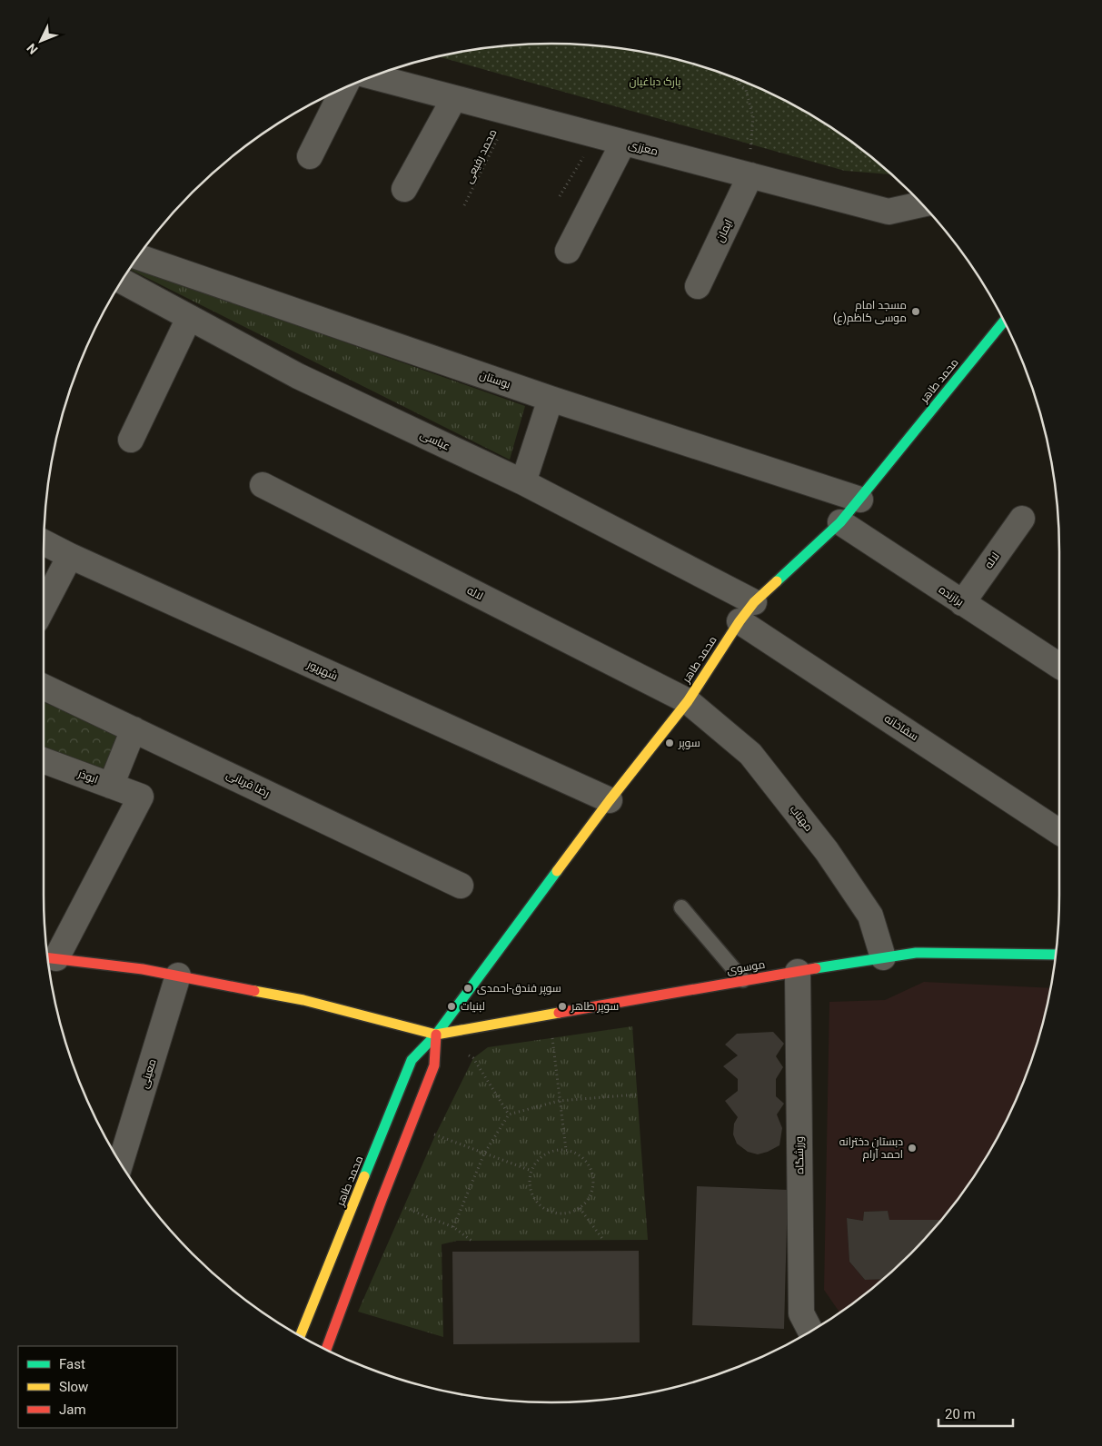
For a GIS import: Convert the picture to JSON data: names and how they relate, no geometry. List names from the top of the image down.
{
  "streets": {
    "main road": ["محمد طاهر", "موسوی"],
    "street": [
      "معززی",
      "ایمان",
      "بوستان",
      "عباسی",
      "لاله",
      "برازنده",
      "شهریور",
      "سقاخانه",
      "ابوذر",
      "رضا قربانی",
      "مهتاب",
      "معینی",
      "ورزشگاه"
    ],
    "path": ["محمد رفیعی"]
  },
  "crossings": [
    ["معززی", "محمد رفیعی"],
    ["معززی", "ایمان"],
    ["بوستان", "محمد طاهر"],
    ["محمد طاهر", "عباسی"],
    ["محمد طاهر", "لاله"],
    ["محمد طاهر", "برازنده"],
    ["محمد طاهر", "شهریور"],
    ["محمد طاهر", "سقاخانه"],
    ["محمد طاهر", "مهتاب"],
    ["محمد طاهر", "موسوی"],
    ["عباسی", "سقاخانه"],
    ["لاله", "برازنده"],
    ["لاله", "مهتاب"],
    ["مهتاب", "موسوی"],
    ["موسوی", "ورزشگاه"]
  ],
  "parks": ["پارک دباغیان"],
  "places": [
    "مسجد امام موسی کاظم(ع)",
    "سوپر",
    "سوپر فندق-احمدی",
    "لبنیات",
    "سوپر طاهر",
    "دبستان دخترانه احمد آرام"
  ],
  "legend": ["Fast", "Slow", "Jam"],
  "scale_bar": "20 m",
  "north": "bottom left"
}
